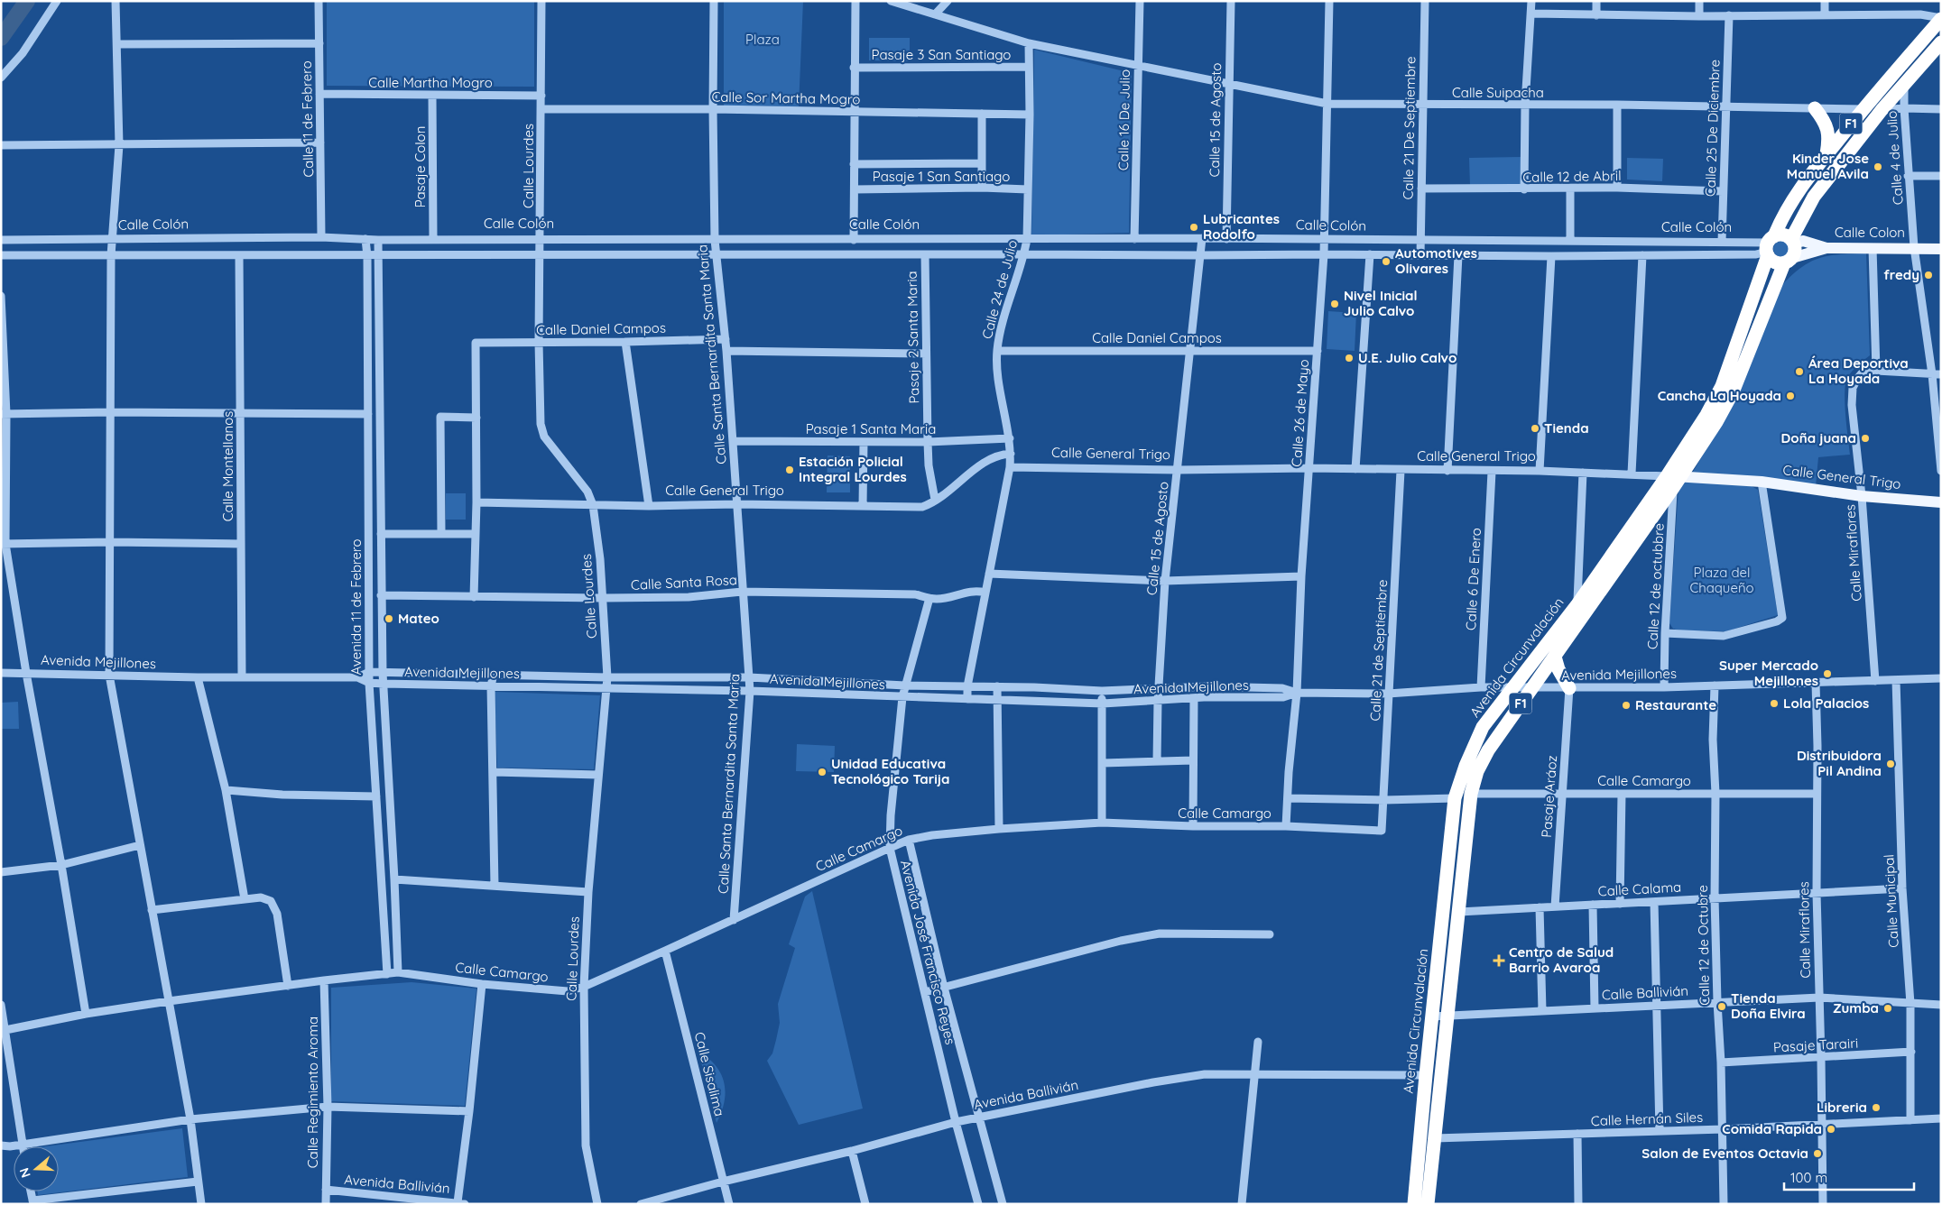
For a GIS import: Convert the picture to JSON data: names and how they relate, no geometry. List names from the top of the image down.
{
  "streets": {
    "highway": ["F1", "Avenida Circunvalación"],
    "main road": ["Calle Colon", "Calle General Trigo"],
    "street": [
      "Pasaje 3 San Santiago",
      "Calle Martha Mogro",
      "Calle Suipacha",
      "Calle Sor Martha Mogro",
      "Calle 11 de Febrero",
      "Calle 16 De Julio",
      "Calle 15 de Agosto",
      "Calle 21 De Septiembre",
      "Calle 25 De Diciembre",
      "Calle 4 de Julio",
      "Calle Lourdes",
      "Pasaje Colon",
      "Pasaje 1 San Santiago",
      "Calle 12 de Abril",
      "Calle Colón",
      "Calle 24 de Julio",
      "Calle Daniel Campos",
      "Pasaje 2 Santa Maria",
      "Calle Santa Bernardita Santa Maria",
      "Calle 26 de Mayo",
      "Pasaje 1 Santa Maria",
      "Calle Montellanos",
      "Calle Miraflores",
      "Calle 6 De Enero",
      "Calle Santa Rosa",
      "Calle 12 de octubbre",
      "Avenida 11 de Febrero",
      "Calle 21 de Septiembre",
      "Avenida Mejillones",
      "Calle Camargo",
      "Pasaje Aráoz",
      "Calle Calama",
      "Calle Municipal",
      "Calle 12 de Octubre",
      "Avenida José Francisco Reyes",
      "Calle Ballivián",
      "Pasaje Tarairi",
      "Calle Sisalima",
      "Calle Regimiento Aroma",
      "Avenida Ballivián",
      "Calle Hernán Siles"
    ]
  },
  "crossings": [
    ["Pasaje 3 San Santiago", "Calle 24 de Julio"],
    ["Calle Martha Mogro", "Calle 11 de Febrero"],
    ["Calle Martha Mogro", "Calle Lourdes"],
    ["Calle Martha Mogro", "Pasaje Colon"],
    ["Calle Suipacha", "Calle 16 De Julio"],
    ["Calle Suipacha", "Calle 15 de Agosto"],
    ["Calle Suipacha", "Calle 21 De Septiembre"],
    ["Calle Suipacha", "Calle 25 De Diciembre"],
    ["Calle Suipacha", "Calle 24 de Julio"],
    ["Calle Suipacha", "Calle 26 de Mayo"],
    ["Calle Suipacha", "Avenida Circunvalación"],
    ["Calle Sor Martha Mogro", "Calle Lourdes"],
    ["Calle Sor Martha Mogro", "Calle 24 de Julio"],
    ["Calle Sor Martha Mogro", "Calle Santa Bernardita Santa Maria"],
    ["Calle 11 de Febrero", "Calle Colón"],
    ["Calle 16 De Julio", "Calle Colón"],
    ["Calle 15 de Agosto", "Calle Colón"],
    ["Calle 15 de Agosto", "Calle Daniel Campos"],
    ["Calle 15 de Agosto", "Calle General Trigo"],
    ["Calle 15 de Agosto", "Avenida Mejillones"],
    ["F1", "Calle 4 de Julio"],
    ["F1", "Calle Colón"],
    ["F1", "Calle Colon"],
    ["F1", "Avenida Circunvalación"],
    ["Calle 21 De Septiembre", "Calle 12 de Abril"],
    ["Calle 21 De Septiembre", "Calle Colón"],
    ["Calle 25 De Diciembre", "Calle 12 de Abril"],
    ["Calle 25 De Diciembre", "Calle Colón"],
    ["Calle 4 de Julio", "Calle Colon"],
    ["Calle Lourdes", "Calle Colón"],
    ["Calle Lourdes", "Calle Daniel Campos"],
    ["Calle Lourdes", "Calle General Trigo"],
    ["Calle Lourdes", "Calle Santa Rosa"],
    ["Calle Lourdes", "Avenida Mejillones"],
    ["Calle Lourdes", "Calle Camargo"],
    ["Pasaje Colon", "Calle Colón"],
    ["Pasaje 1 San Santiago", "Calle 24 de Julio"],
    ["Calle Colón", "Calle Colon"],
    ["Calle Colón", "Calle 24 de Julio"],
    ["Calle Colón", "Pasaje 2 Santa Maria"],
    ["Calle Colón", "Calle Santa Bernardita Santa Maria"],
    ["Calle Colón", "Calle 26 de Mayo"],
    ["Calle Colón", "Calle Montellanos"],
    ["Calle Colón", "Avenida 11 de Febrero"],
    ["Calle Colón", "Avenida Circunvalación"],
    ["Calle Colon", "Avenida Circunvalación"],
    ["Calle 24 de Julio", "Calle Daniel Campos"],
    ["Calle 24 de Julio", "Pasaje 1 Santa Maria"],
    ["Calle 24 de Julio", "Calle General Trigo"],
    ["Calle 24 de Julio", "Calle Santa Rosa"],
    ["Calle 24 de Julio", "Avenida Mejillones"],
    ["Calle Daniel Campos", "Calle Santa Bernardita Santa Maria"],
    ["Calle Daniel Campos", "Calle 26 de Mayo"],
    ["Pasaje 2 Santa Maria", "Pasaje 1 Santa Maria"],
    ["Pasaje 2 Santa Maria", "Calle General Trigo"],
    ["Calle Santa Bernardita Santa Maria", "Pasaje 1 Santa Maria"],
    ["Calle Santa Bernardita Santa Maria", "Calle General Trigo"],
    ["Calle Santa Bernardita Santa Maria", "Calle Santa Rosa"],
    ["Calle Santa Bernardita Santa Maria", "Avenida Mejillones"],
    ["Calle Santa Bernardita Santa Maria", "Calle Camargo"],
    ["Calle 26 de Mayo", "Calle General Trigo"],
    ["Calle 26 de Mayo", "Avenida Mejillones"],
    ["Calle 26 de Mayo", "Calle Camargo"],
    ["Calle General Trigo", "Calle Miraflores"],
    ["Calle General Trigo", "Calle 6 De Enero"],
    ["Calle General Trigo", "Calle 12 de octubbre"],
    ["Calle General Trigo", "Calle 21 de Septiembre"],
    ["Calle General Trigo", "Avenida Circunvalación"],
    ["Calle Montellanos", "Avenida Mejillones"],
    ["Calle Miraflores", "Avenida Mejillones"],
    ["Calle Miraflores", "Calle Camargo"],
    ["Calle Miraflores", "Calle Calama"],
    ["Calle Miraflores", "Calle Ballivián"],
    ["Calle Miraflores", "Pasaje Tarairi"],
    ["Calle Miraflores", "Calle Hernán Siles"],
    ["Calle 6 De Enero", "Avenida Mejillones"],
    ["Calle Santa Rosa", "Avenida 11 de Febrero"],
    ["Calle Santa Rosa", "Avenida José Francisco Reyes"],
    ["Calle 12 de octubbre", "Avenida Circunvalación"],
    ["Calle 12 de octubbre", "Avenida Mejillones"],
    ["Avenida 11 de Febrero", "Avenida Mejillones"],
    ["Avenida 11 de Febrero", "Calle Camargo"],
    ["Calle 21 de Septiembre", "Avenida Mejillones"],
    ["Calle 21 de Septiembre", "Calle Camargo"],
    ["Avenida Circunvalación", "Avenida Mejillones"],
    ["Avenida Circunvalación", "Calle Camargo"],
    ["Avenida Circunvalación", "Calle Calama"],
    ["Avenida Circunvalación", "Calle Ballivián"],
    ["Avenida Circunvalación", "Avenida Ballivián"],
    ["Avenida Circunvalación", "Calle Hernán Siles"],
    ["Avenida Mejillones", "Pasaje Aráoz"],
    ["Avenida Mejillones", "Calle Municipal"],
    ["Avenida Mejillones", "Calle 12 de Octubre"],
    ["Avenida Mejillones", "Avenida José Francisco Reyes"],
    ["Calle Camargo", "Pasaje Aráoz"],
    ["Calle Camargo", "Calle 12 de Octubre"],
    ["Calle Camargo", "Avenida José Francisco Reyes"],
    ["Calle Camargo", "Calle Sisalima"],
    ["Calle Camargo", "Calle Regimiento Aroma"],
    ["Pasaje Aráoz", "Calle Calama"],
    ["Calle Calama", "Calle Municipal"],
    ["Calle Calama", "Calle 12 de Octubre"],
    ["Calle Municipal", "Calle Ballivián"],
    ["Calle Municipal", "Pasaje Tarairi"],
    ["Calle Municipal", "Calle Hernán Siles"],
    ["Calle 12 de Octubre", "Calle Ballivián"],
    ["Calle 12 de Octubre", "Pasaje Tarairi"],
    ["Calle 12 de Octubre", "Calle Hernán Siles"],
    ["Avenida José Francisco Reyes", "Avenida Ballivián"],
    ["Calle Sisalima", "Avenida Ballivián"],
    ["Calle Regimiento Aroma", "Avenida Ballivián"]
  ],
  "parks": ["Plaza", "Plaza del Chaqueño"],
  "places": {
    "other": [
      "Kinder Jose Manuel Avila",
      "Lubricantes Rodolfo",
      "Automotives Olivares",
      "fredy",
      "Nivel Inicial Julio Calvo",
      "U.E. Julio Calvo",
      "Área Deportiva La Hoyada",
      "Cancha La Hoyada",
      "Tienda",
      "Doña juana",
      "Estación Policial Integral Lourdes",
      "Mateo",
      "Super Mercado Mejillones",
      "Lola Palacios",
      "Restaurante",
      "Distribuidora Pil Andina",
      "Unidad Educativa Tecnológico Tarija",
      "Tienda Doña Elvira",
      "Zumba",
      "Libreria",
      "Comida Rapida",
      "Salon de Eventos Octavia"
    ],
    "health": ["Centro de Salud Barrio Avaroa"]
  },
  "scale_bar": "100 m",
  "north": "left"
}
